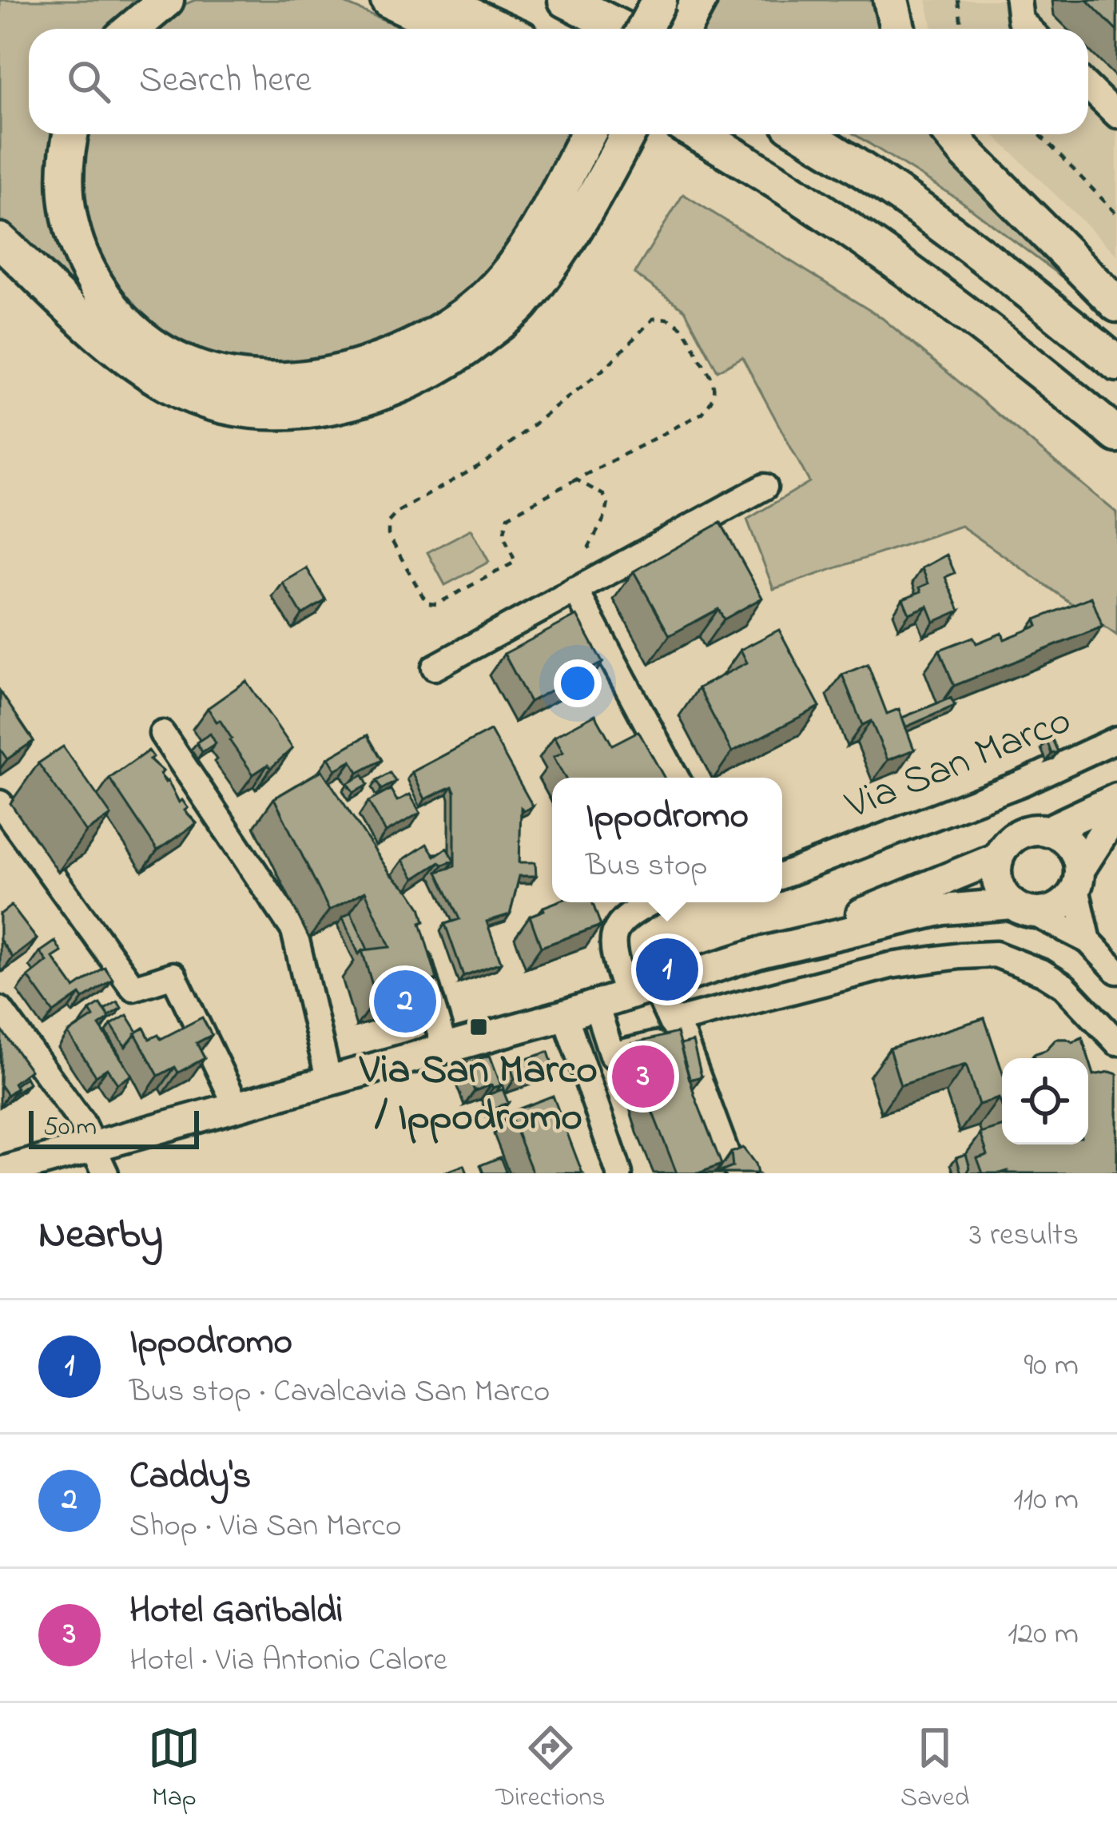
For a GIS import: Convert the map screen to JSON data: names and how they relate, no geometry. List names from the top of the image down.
{
  "streets": {
    "street": ["Via San Marco"]
  },
  "places": {
    "transit": ["Via San Marco / Ippodromo"]
  },
  "scale_bar": "50 m",
  "page": {
    "search": "Search here",
    "popup": ["Ippodromo", "Bus stop"],
    "pins": ["1", "2", "3"],
    "scale": "50 m",
    "heading": ["Nearby", "3 results"],
    "list": [
      {
        "mark": "1",
        "name": "Ippodromo",
        "note": "Bus stop · Cavalcavia San Marco",
        "value": "90 m"
      },
      {
        "mark": "2",
        "name": "Caddy's",
        "note": "Shop · Via San Marco",
        "value": "110 m"
      },
      {
        "mark": "3",
        "name": "Hotel Garibaldi",
        "note": "Hotel · Via Antonio Calore",
        "value": "120 m"
      }
    ],
    "nav": ["Map", "Directions", "Saved"]
  }
}
